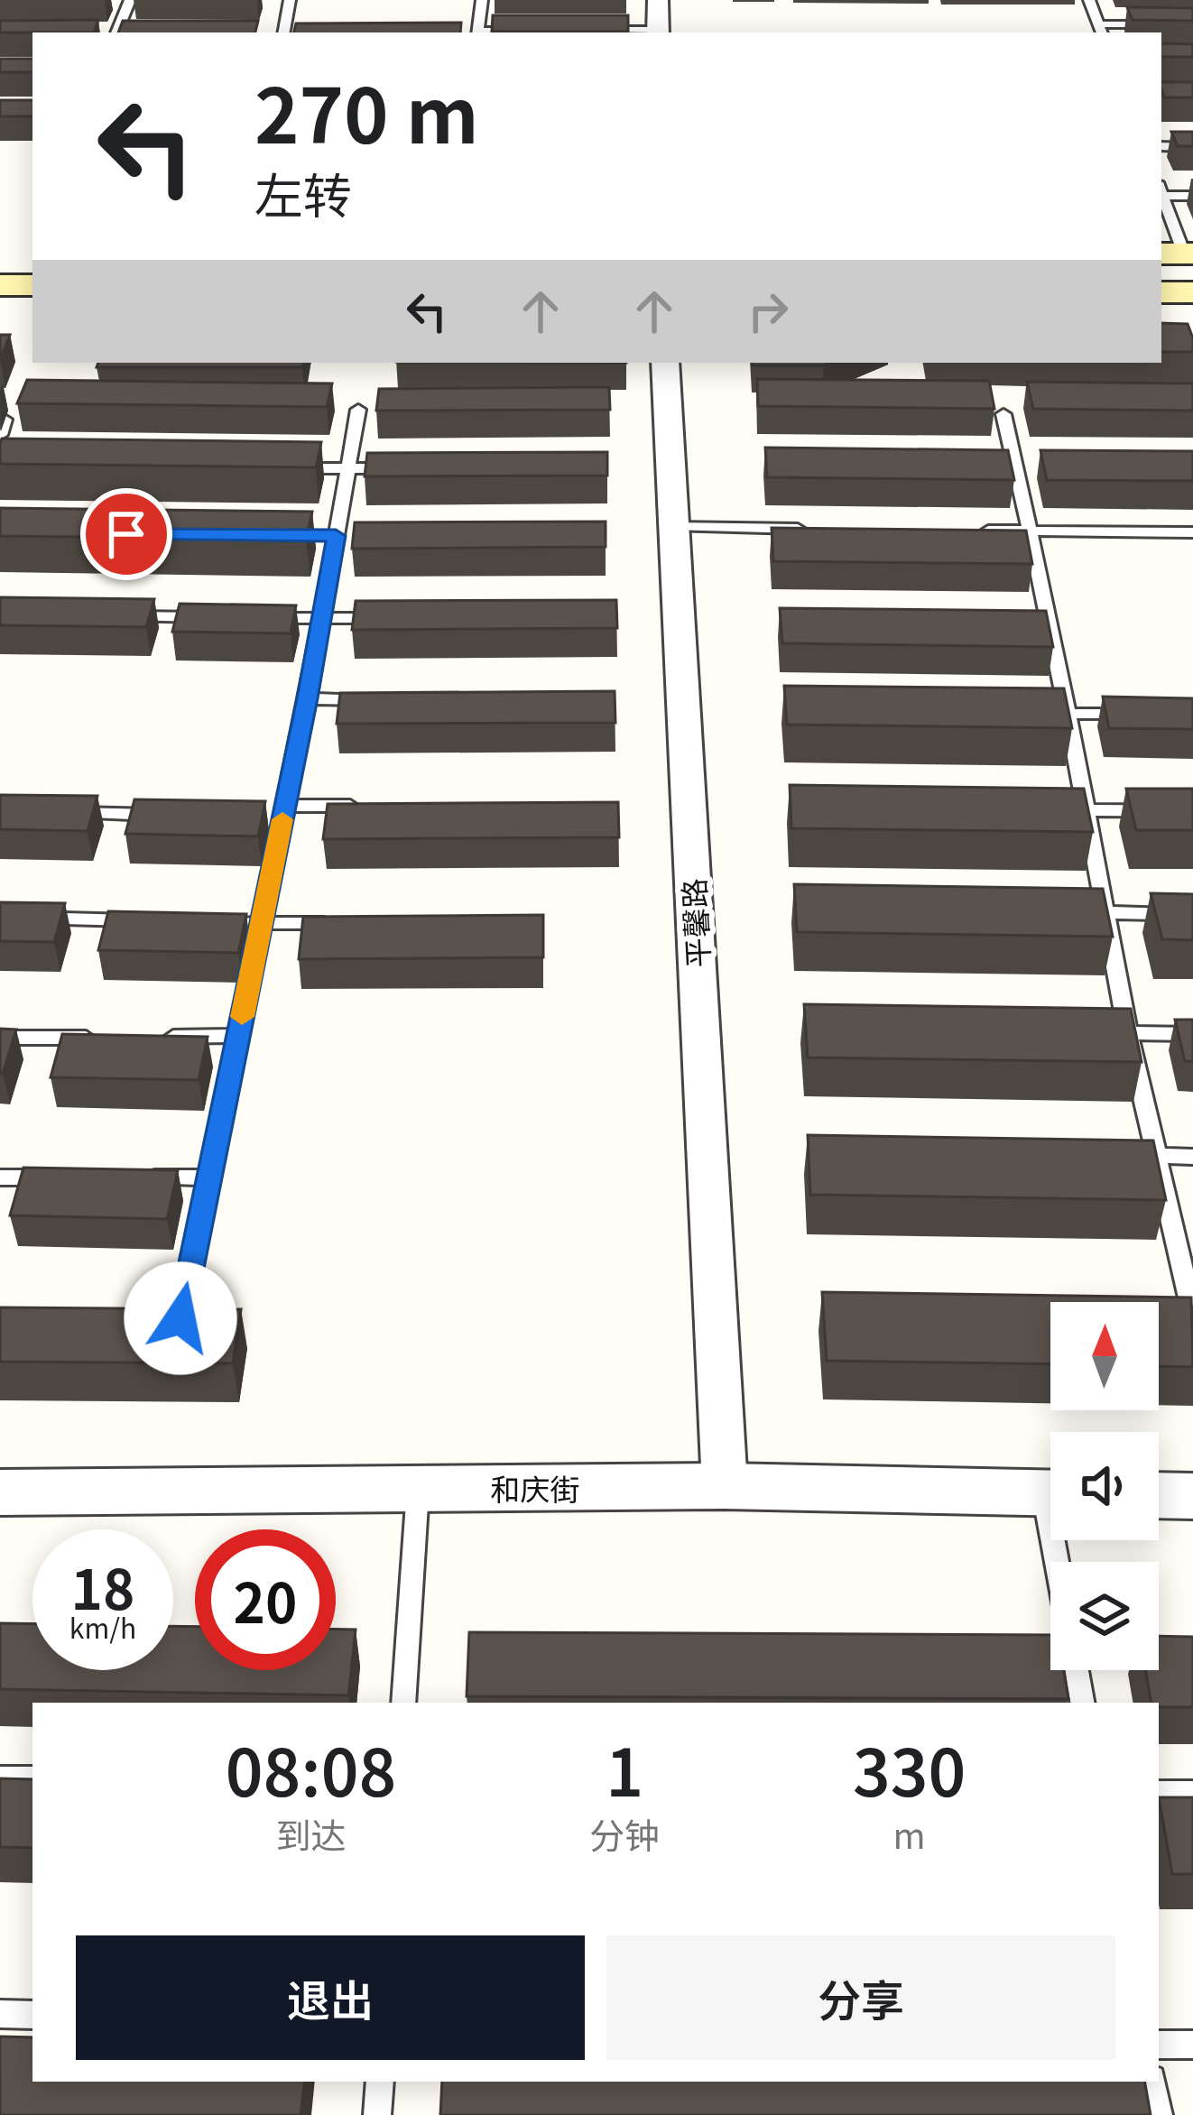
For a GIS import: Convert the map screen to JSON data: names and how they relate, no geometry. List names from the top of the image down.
{
  "streets": {
    "street": ["平馨路", "和庆街"]
  },
  "crossings": [
    ["平馨路", "和庆街"]
  ],
  "north": "top",
  "page": {
    "turn": ["270 m", "左转"],
    "speed": "18 km/h",
    "limit": "20",
    "eta": [
      "08:08",
      "到达",
      "1",
      "分钟",
      "330",
      "m"
    ],
    "buttons": ["退出", "分享"]
  }
}
